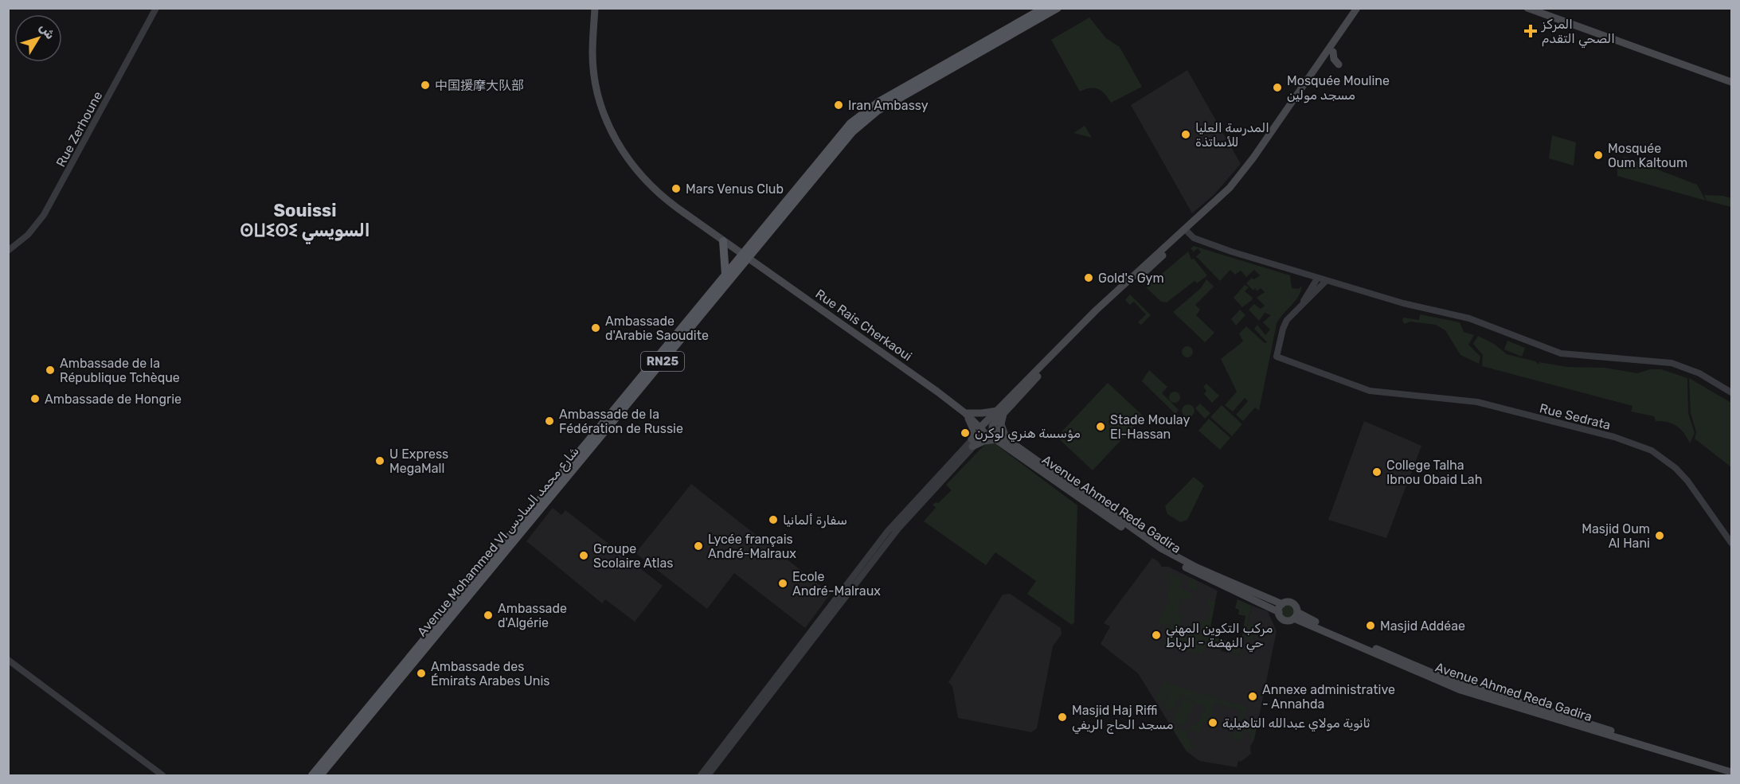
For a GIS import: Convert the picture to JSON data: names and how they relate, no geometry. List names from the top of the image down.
{
  "streets": {
    "main road": [
      "Rue Rais Cherkaoui",
      "RN25",
      "Avenue Ahmed Reda Gadira",
      "Avenue Mohammed VI شارع محمد السادس"
    ],
    "street": ["Rue Zerhoune", "Rue Sedrata"]
  },
  "crossings": [
    ["Rue Rais Cherkaoui", "Avenue Ahmed Reda Gadira"],
    ["Rue Rais Cherkaoui", "Avenue Mohammed VI شارع محمد السادس"]
  ],
  "districts": ["Souissi ⵙⵡⵉⵙⵉ السويسي"],
  "places": {
    "health": ["المركز الصحي التقدم"],
    "other": [
      "中国援摩大队部",
      "Mosquée Mouline مسجد مولين",
      "Iran Ambassy",
      "المدرسة العليا للأساتذة",
      "Mosquée Oum Kaltoum",
      "Mars Venus Club",
      "Gold's Gym",
      "Ambassade d'Arabie Saoudite",
      "Ambassade de la République Tchèque",
      "Ambassade de Hongrie",
      "Ambassade de la Fédération de Russie",
      "Stade Moulay El-Hassan",
      "مؤسسة هنري لوكرن",
      "U Express MegaMall",
      "College Talha Ibnou Obaid Lah",
      "سفارة ألمانيا",
      "Masjid Oum Al Hani",
      "Lycée français André-Malraux",
      "Groupe Scolaire Atlas",
      "Ecole André-Malraux",
      "Ambassade d'Algérie",
      "Masjid Addéae",
      "مركب التكوين المهني حي النهضة - الرباط",
      "Ambassade des Émirats Arabes Unis",
      "Annexe administrative - Annahda",
      "Masjid Haj Riffi مسجد الحاج الريفي",
      "ثانوية مولاي عبدالله التاهيلية"
    ]
  },
  "north": "top right"
}
